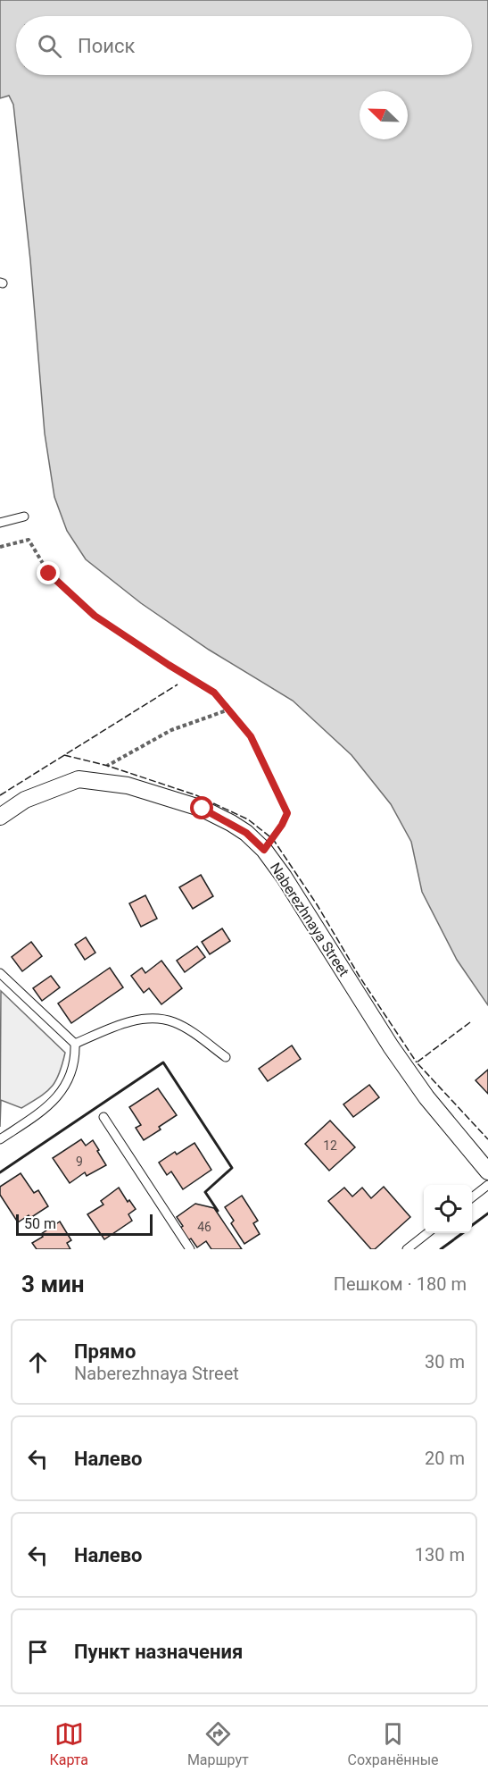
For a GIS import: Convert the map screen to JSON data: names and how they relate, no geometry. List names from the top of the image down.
{
  "streets": {
    "street": ["Naberezhnaya Street"]
  },
  "house_numbers": ["12", "9", "46"],
  "scale_bar": "50 m",
  "north": "top left",
  "page": {
    "search": "Поиск",
    "scale": "50 m",
    "heading": ["3 мин", "Пешком · 180 m"],
    "list": [
      ["Прямо", "Naberezhnaya Street", "30 m"],
      ["Налево", "20 m"],
      ["Налево", "130 m"],
      "Пункт назначения"
    ],
    "nav": ["Карта", "Маршрут", "Сохранённые"]
  }
}
